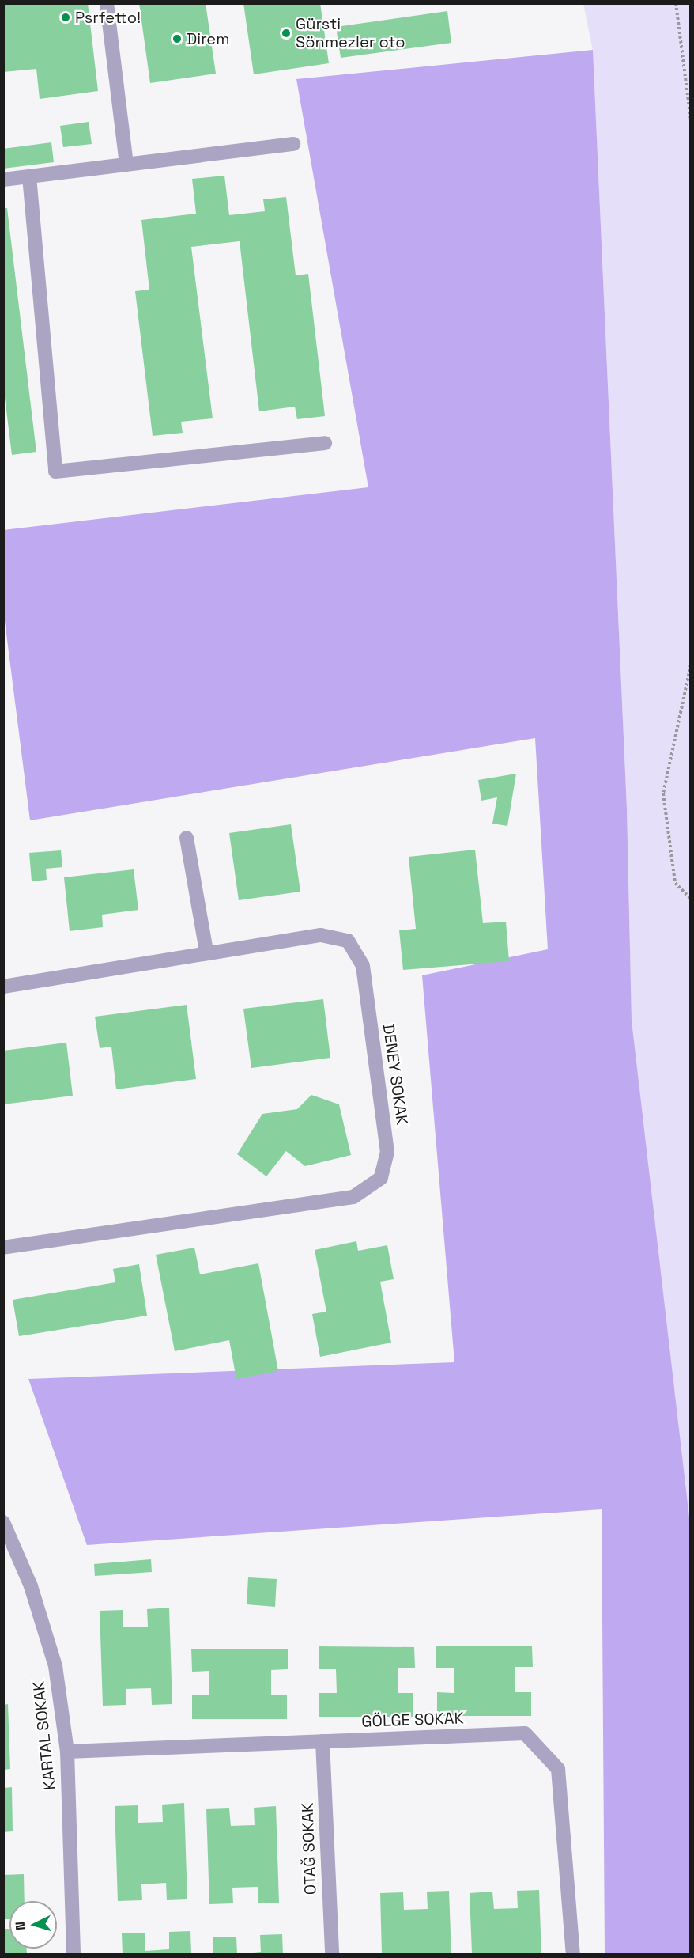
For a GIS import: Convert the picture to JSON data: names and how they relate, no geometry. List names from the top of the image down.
{
  "streets": {
    "street": [
      "DENEY SOKAK",
      "GÖLGE SOKAK",
      "KARTAL SOKAK",
      "OTAĞ SOKAK"
    ]
  },
  "crossings": [
    ["GÖLGE SOKAK", "KARTAL SOKAK"],
    ["GÖLGE SOKAK", "OTAĞ SOKAK"]
  ],
  "places": ["Psrfetto!", "Gürsti Sönmezler oto", "Direm"],
  "north": "left"
}
